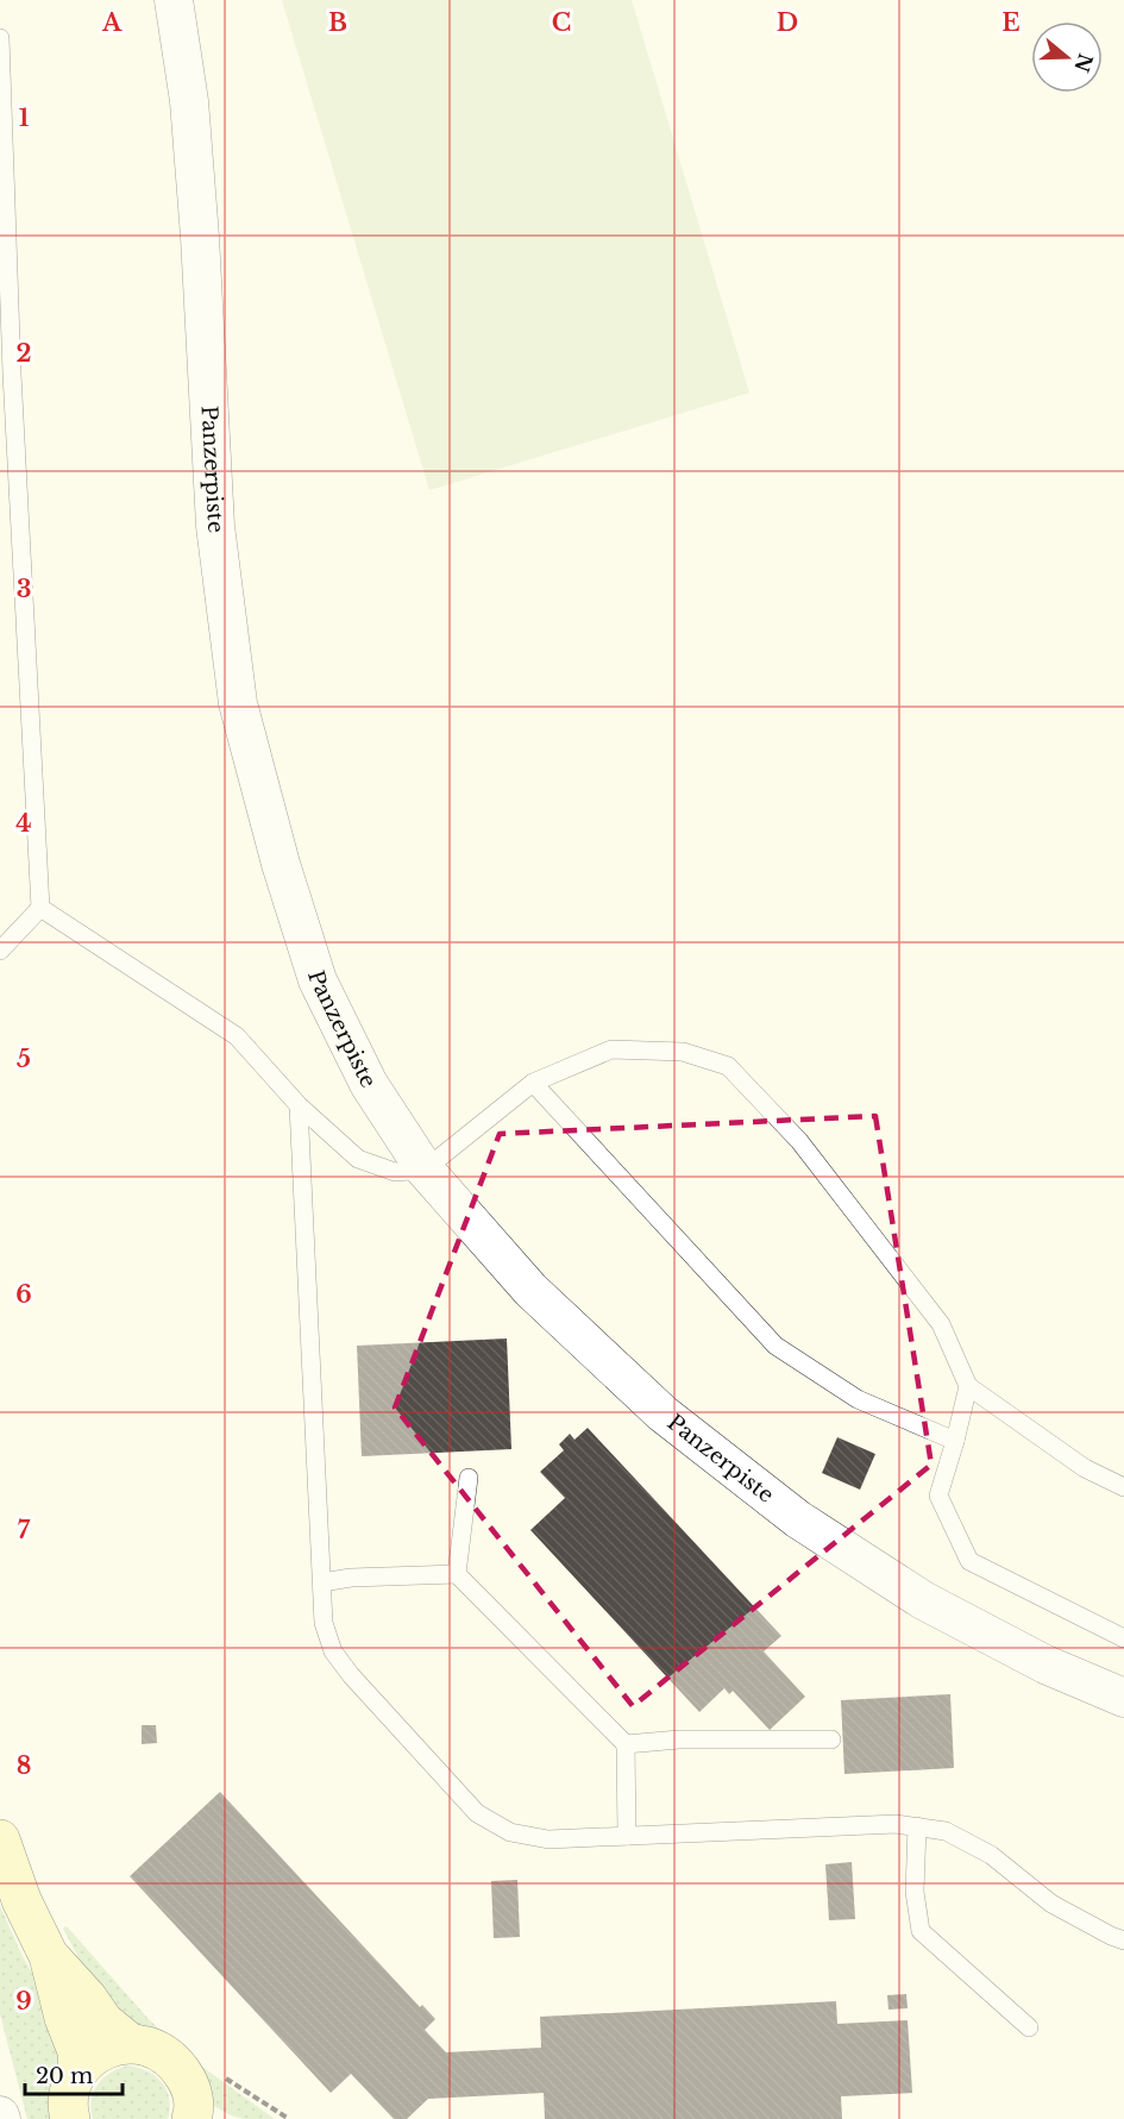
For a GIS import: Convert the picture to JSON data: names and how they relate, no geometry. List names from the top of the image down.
{
  "streets": {
    "street": ["Panzerpiste"]
  },
  "scale_bar": "20 m",
  "north": "right",
  "grid": {
    "columns": [
      "A",
      "B",
      "C",
      "D",
      "E"
    ],
    "rows": [
      "1",
      "2",
      "3",
      "4",
      "5",
      "6",
      "7",
      "8",
      "9"
    ]
  }
}
